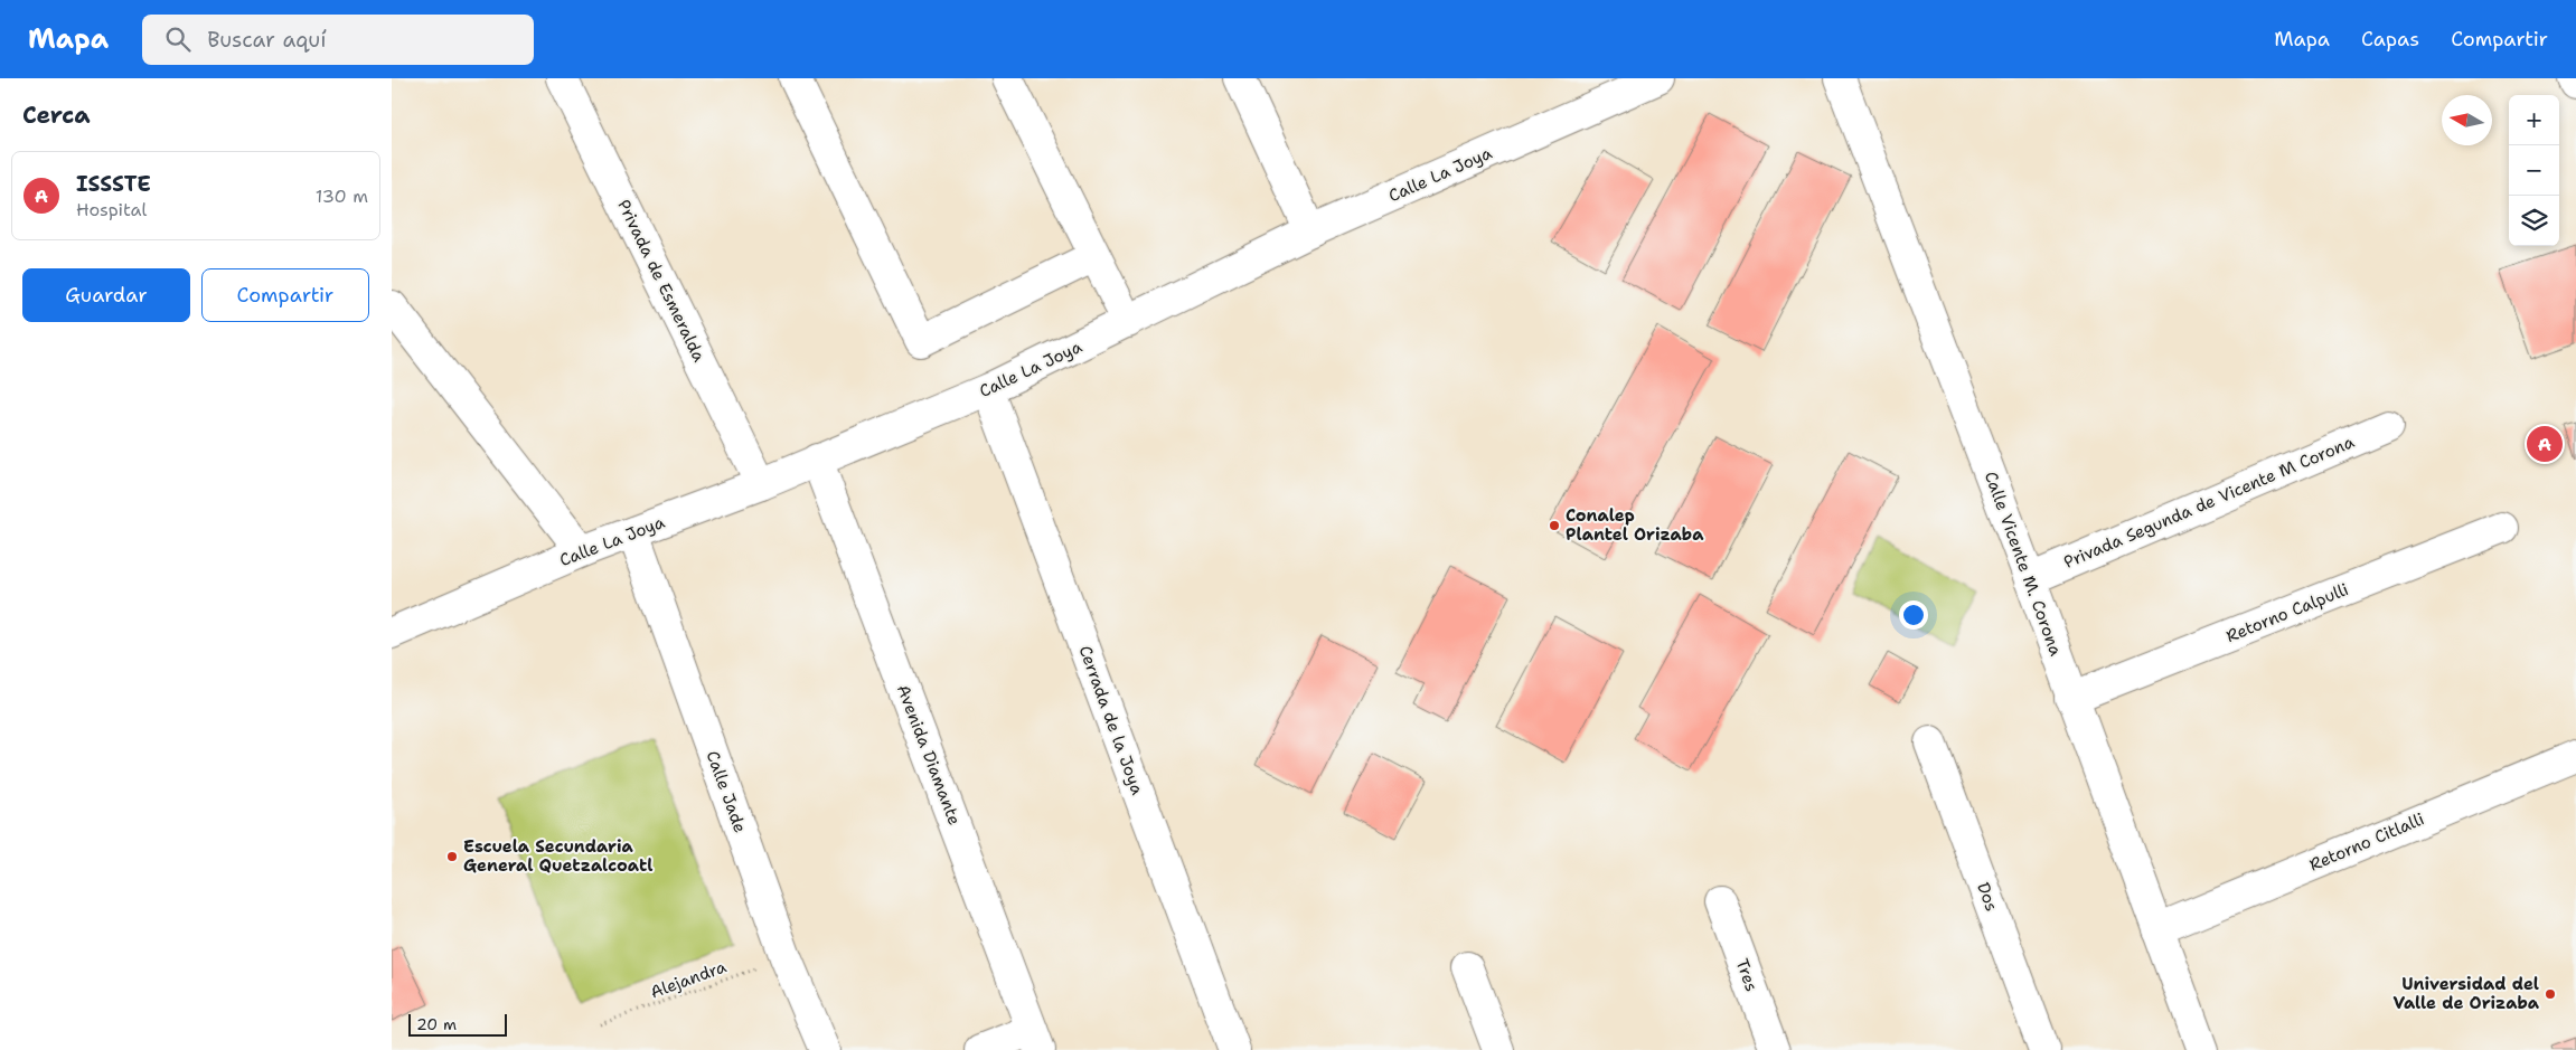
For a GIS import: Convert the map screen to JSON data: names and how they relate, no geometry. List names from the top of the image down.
{
  "streets": {
    "street": [
      "Calle La Joya",
      "Privada de Esmeralda",
      "Privada Segunda de Vicente M Corona",
      "Calle Vicente M. Corona",
      "Retorno Calpulli",
      "Cerrada de la Joya",
      "Avenida Diamante",
      "Calle Jade",
      "Retorno Citlalli",
      "Dos",
      "Tres"
    ],
    "path": ["Alejandra"]
  },
  "crossings": [
    ["Calle La Joya", "Privada de Esmeralda"],
    ["Calle La Joya", "Cerrada de la Joya"],
    ["Calle La Joya", "Avenida Diamante"],
    ["Calle La Joya", "Calle Jade"],
    ["Privada Segunda de Vicente M Corona", "Calle Vicente M. Corona"],
    ["Calle Vicente M. Corona", "Retorno Calpulli"],
    ["Calle Vicente M. Corona", "Retorno Citlalli"],
    ["Calle Jade", "Alejandra"]
  ],
  "places": ["Conalep Plantel Orizaba", "Escuela Secundaria General Quetzalcoatl", "Universidad del Valle de Orizaba"],
  "scale_bar": "20 m",
  "north": "left",
  "page": {
    "header": "Mapa",
    "search": "Buscar aquí",
    "nav": ["Mapa", "Capas", "Compartir"],
    "heading": "Cerca",
    "map_buttons": ["+", "−"],
    "list": [
      {
        "mark": "A",
        "name": "ISSSTE",
        "note": "Hospital",
        "value": "130 m"
      }
    ],
    "buttons": ["Guardar", "Compartir"],
    "pins": "A",
    "scale": "20 m"
  }
}
